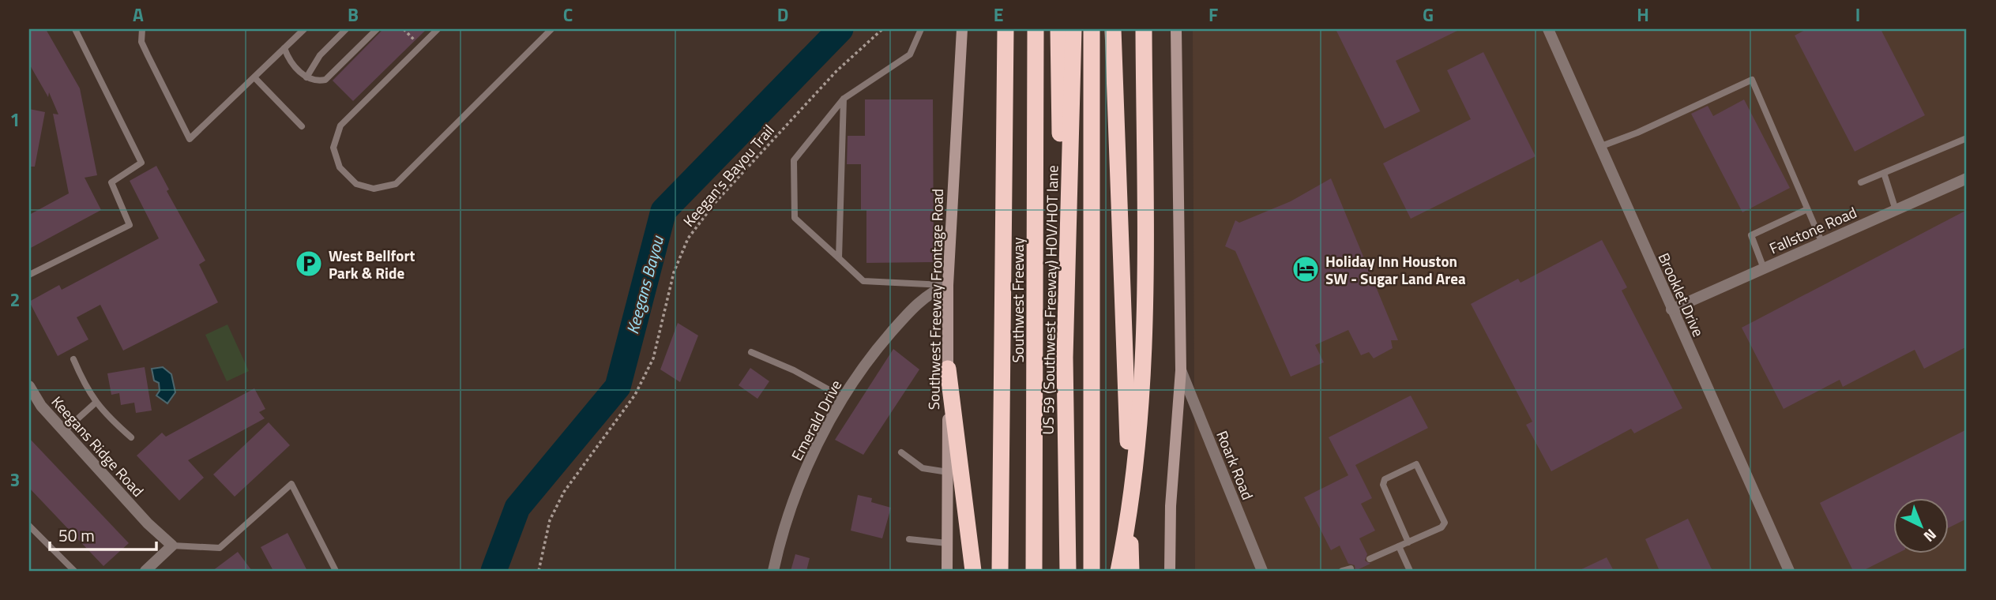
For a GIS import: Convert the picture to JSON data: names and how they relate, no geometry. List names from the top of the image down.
{
  "streets": {
    "highway": ["Southwest Freeway", "US 59 (Southwest Freeway) HOV/HOT lane"],
    "main road": ["Southwest Freeway Frontage Road"],
    "street": [
      "Fallstone Road",
      "Brooklet Drive",
      "Emerald Drive",
      "Keegans Ridge Road",
      "Roark Road"
    ],
    "path": ["Keegan's Bayou Trail"]
  },
  "crossings": [
    ["Fallstone Road", "Brooklet Drive"],
    ["Southwest Freeway Frontage Road", "Emerald Drive"]
  ],
  "water": ["Keegans Bayou"],
  "places": {
    "parking": ["West Bellfort Park & Ride"],
    "hotel": ["Holiday Inn Houston SW - Sugar Land Area"]
  },
  "scale_bar": "50 m",
  "north": "bottom right",
  "grid": {
    "columns": [
      "A",
      "B",
      "C",
      "D",
      "E",
      "F",
      "G",
      "H",
      "I"
    ],
    "rows": ["1", "2", "3"]
  }
}
